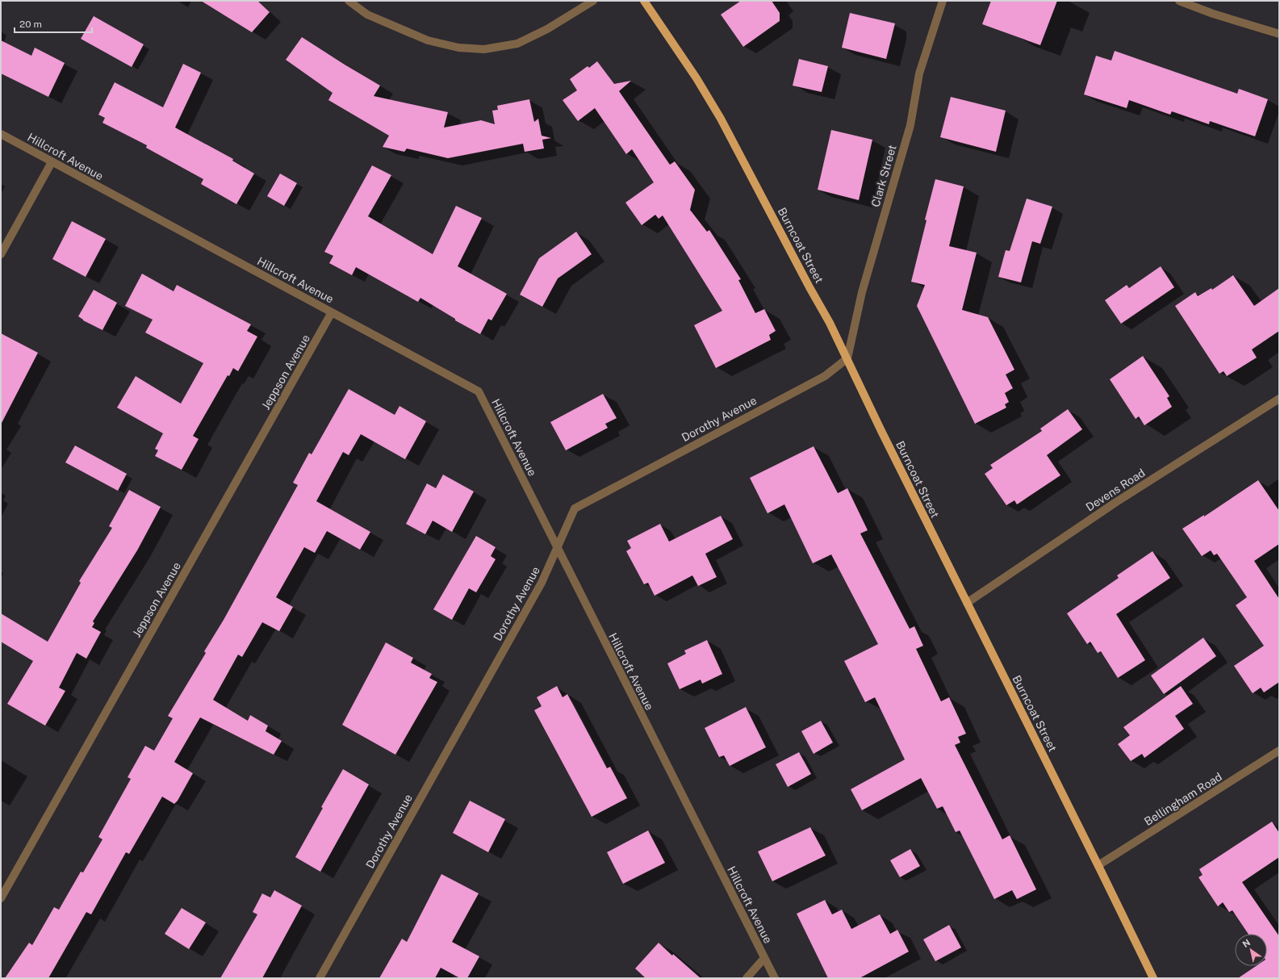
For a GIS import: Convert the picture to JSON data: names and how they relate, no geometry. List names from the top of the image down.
{
  "streets": {
    "main road": ["Burncoat Street"],
    "street": [
      "Hillcroft Avenue",
      "Clark Street",
      "Jeppson Avenue",
      "Dorothy Avenue",
      "Devens Road",
      "Bellingham Road"
    ]
  },
  "crossings": [
    ["Hillcroft Avenue", "Jeppson Avenue"],
    ["Hillcroft Avenue", "Dorothy Avenue"],
    ["Clark Street", "Burncoat Street"],
    ["Clark Street", "Dorothy Avenue"],
    ["Burncoat Street", "Dorothy Avenue"],
    ["Burncoat Street", "Devens Road"],
    ["Burncoat Street", "Bellingham Road"]
  ],
  "scale_bar": "20 m",
  "north": "top left"
}
